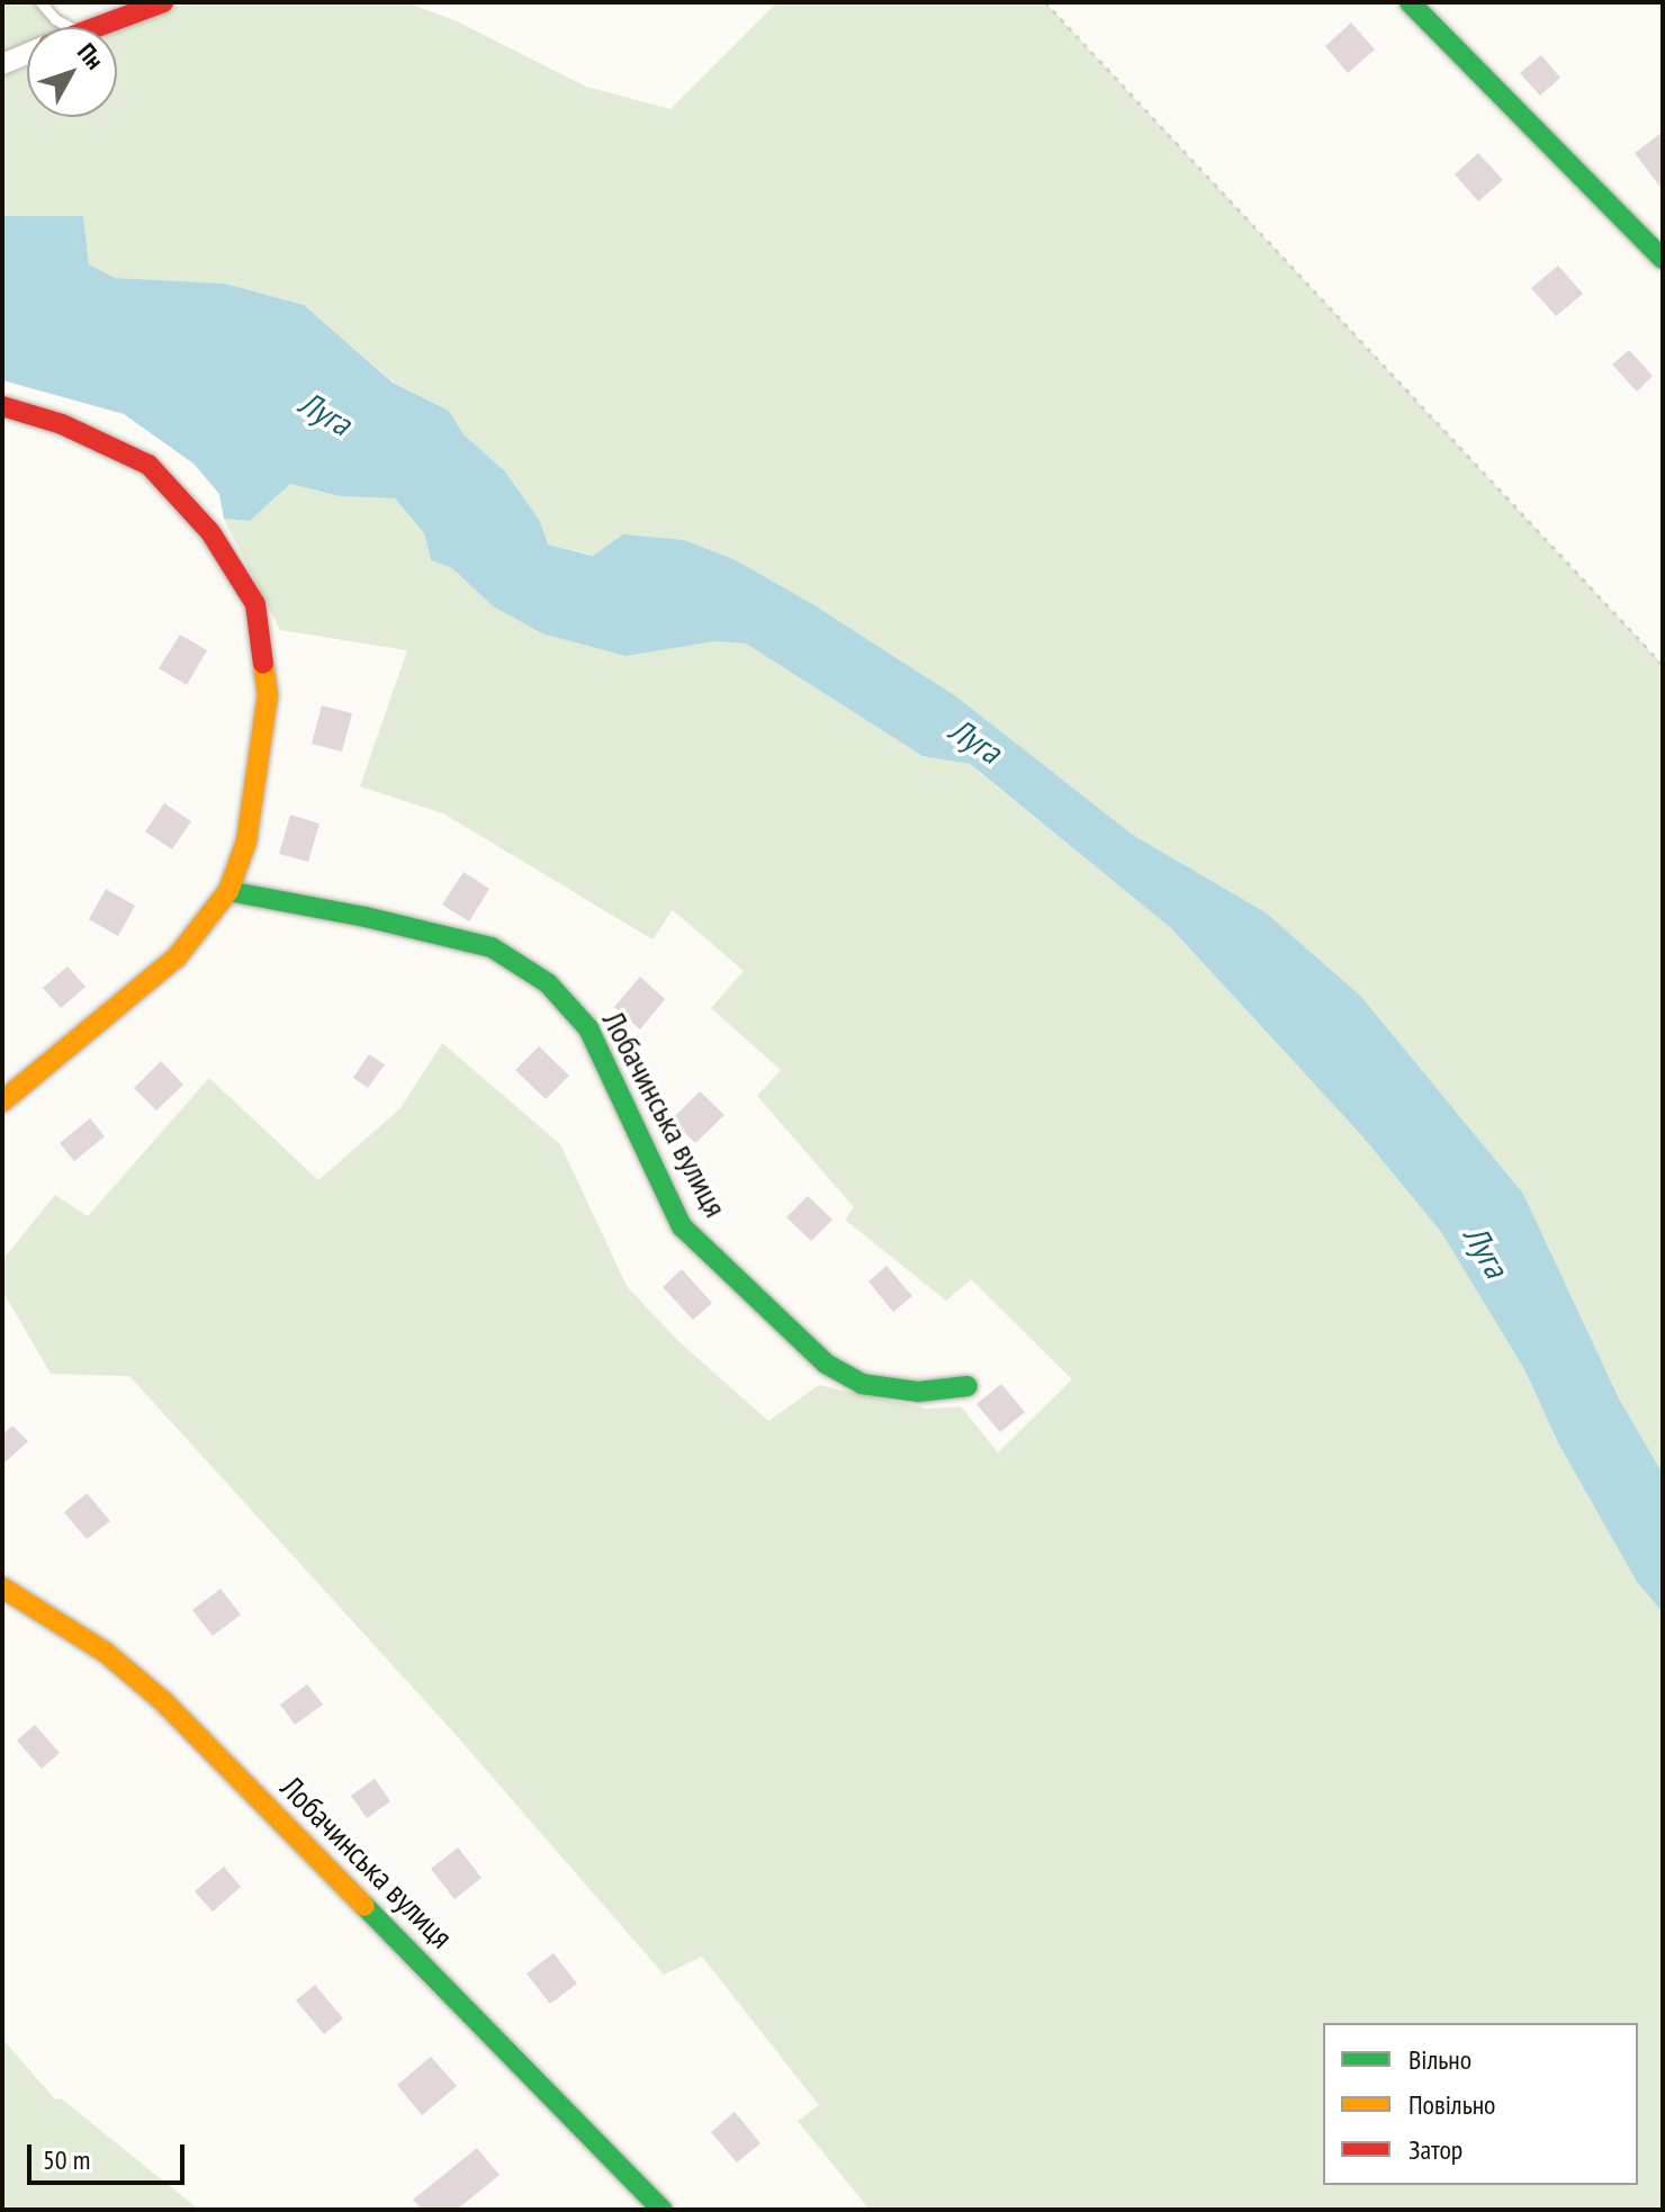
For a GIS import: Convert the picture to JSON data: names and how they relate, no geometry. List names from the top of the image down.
{
  "streets": {
    "street": ["Лобачинська вулиця"]
  },
  "water": ["Луга"],
  "legend": ["Вільно", "Повільно", "Затор"],
  "scale_bar": "50 m",
  "north": "top right"
}
